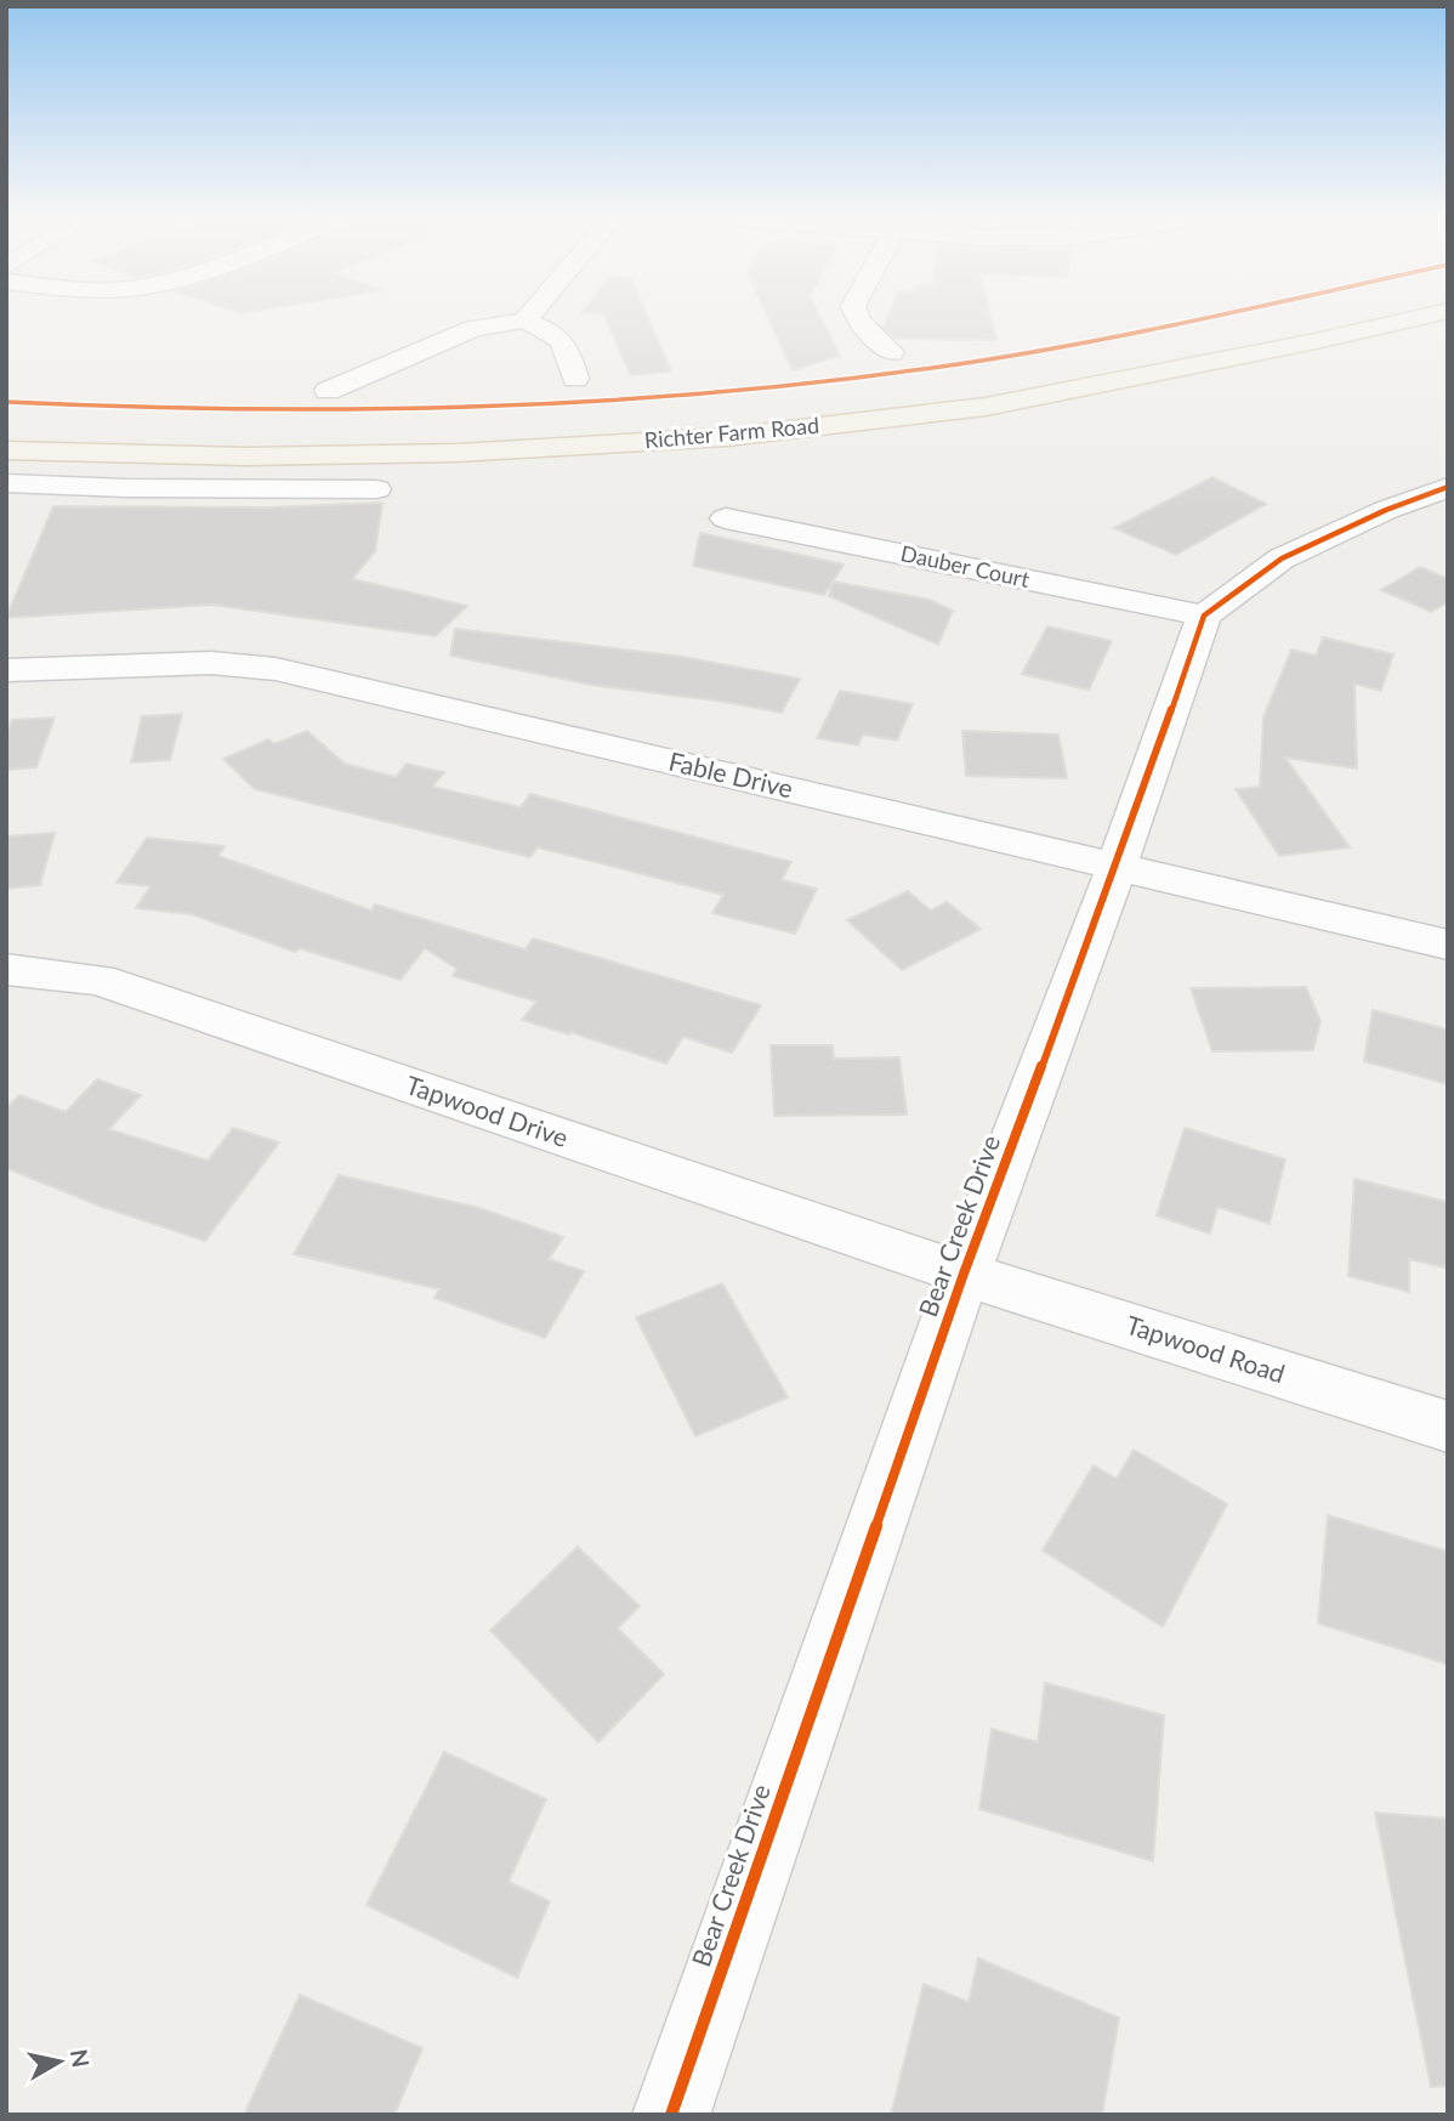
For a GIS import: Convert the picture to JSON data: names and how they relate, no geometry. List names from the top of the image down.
{
  "streets": {
    "main road": ["Richter Farm Road"],
    "street": [
      "Dauber Court",
      "Fable Drive",
      "Tapwood Drive",
      "Bear Creek Drive",
      "Tapwood Road"
    ]
  },
  "crossings": [
    ["Dauber Court", "Bear Creek Drive"],
    ["Fable Drive", "Bear Creek Drive"],
    ["Tapwood Drive", "Bear Creek Drive"],
    ["Tapwood Drive", "Tapwood Road"],
    ["Bear Creek Drive", "Tapwood Road"]
  ],
  "north": "right"
}
